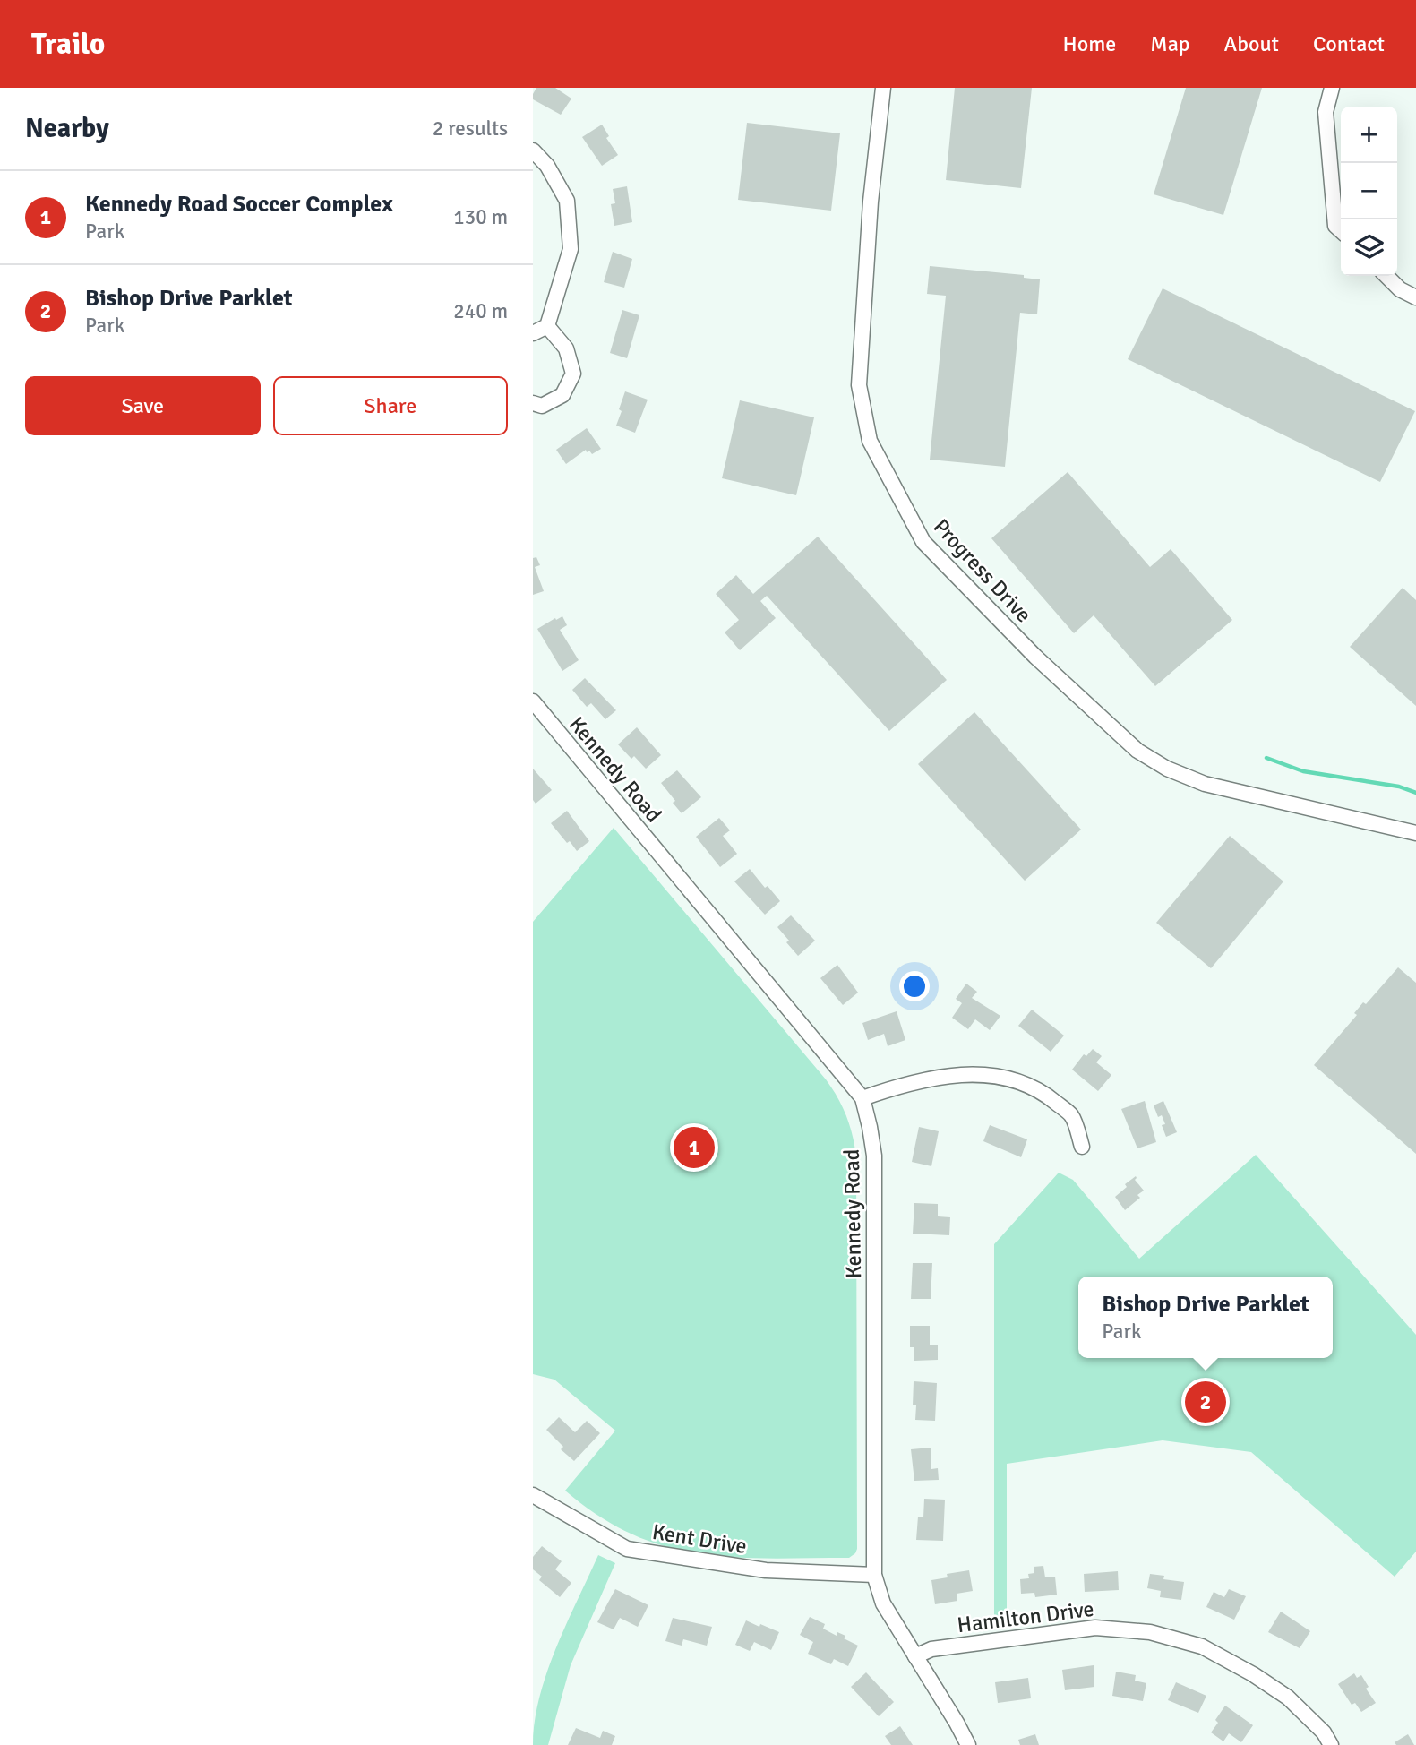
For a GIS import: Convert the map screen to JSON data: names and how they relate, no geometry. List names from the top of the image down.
{
  "streets": {
    "street": [
      "Progress Drive",
      "Kennedy Road",
      "Kent Drive",
      "Hamilton Drive"
    ]
  },
  "crossings": [
    ["Kennedy Road", "Kent Drive"],
    ["Kennedy Road", "Hamilton Drive"]
  ],
  "page": {
    "header": "Trailo",
    "nav": [
      "Home",
      "Map",
      "About",
      "Contact"
    ],
    "heading": ["Nearby", "2 results"],
    "map_buttons": ["+", "−"],
    "list": [
      {
        "mark": "1",
        "name": "Kennedy Road Soccer Complex",
        "note": "Park",
        "value": "130 m"
      },
      {
        "mark": "2",
        "name": "Bishop Drive Parklet",
        "note": "Park",
        "value": "240 m"
      }
    ],
    "buttons": ["Save", "Share"],
    "pins": ["1", "2"],
    "popup": ["Bishop Drive Parklet", "Park"]
  }
}
